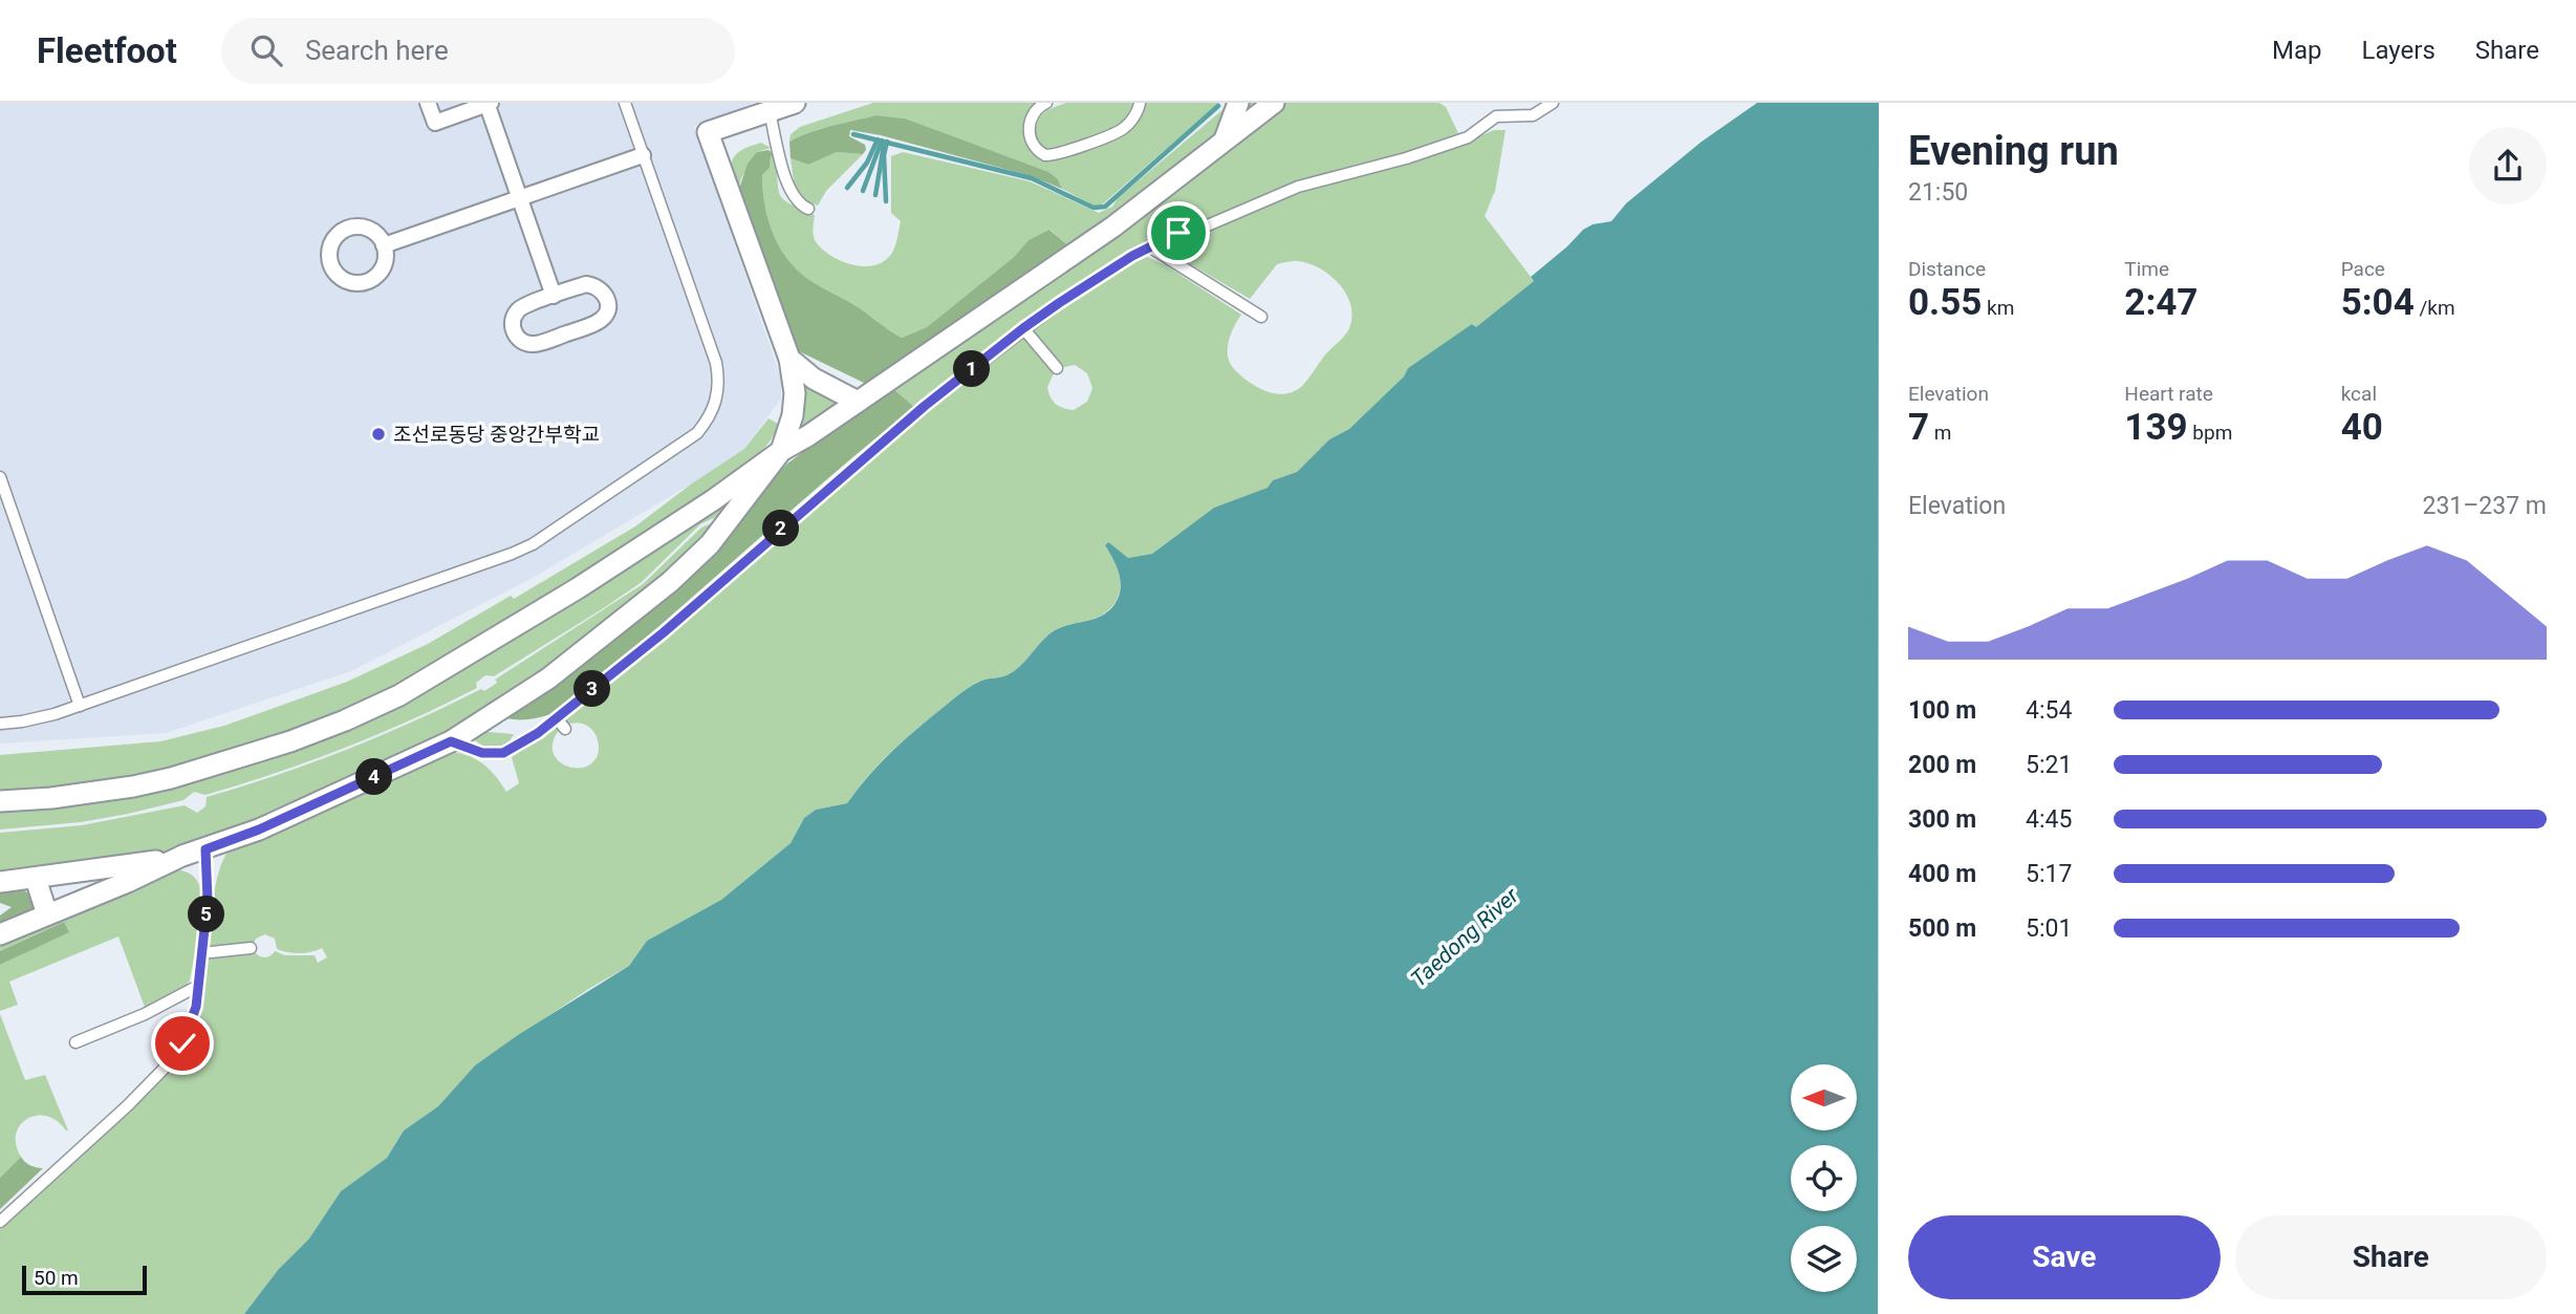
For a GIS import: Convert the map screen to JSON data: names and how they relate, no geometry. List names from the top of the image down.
{
  "water": ["Taedong River"],
  "places": ["조선로동당 중앙간부학교"],
  "scale_bar": "50 m",
  "north": "left",
  "page": {
    "header": "Fleetfoot",
    "search": "Search here",
    "nav": ["Map", "Layers", "Share"],
    "heading": ["Evening run", "21:50"],
    "stats": [
      ["Distance", "0.55 km"],
      ["Time", "2:47"],
      ["Pace", "5:04 /km"],
      ["Elevation", "7 m"],
      ["Heart rate", "139 bpm"],
      ["kcal", "40"]
    ],
    "pins": [
      "1",
      "2",
      "3",
      "4",
      "5"
    ],
    "chart": ["Elevation", "231–237 m"],
    "list": [
      {
        "name": "100 m",
        "note": "4:54"
      },
      {
        "name": "200 m",
        "note": "5:21"
      },
      {
        "name": "300 m",
        "note": "4:45"
      },
      {
        "name": "400 m",
        "note": "5:17"
      },
      {
        "name": "500 m",
        "note": "5:01"
      }
    ],
    "buttons": ["Save", "Share"],
    "scale": "50 m"
  }
}
